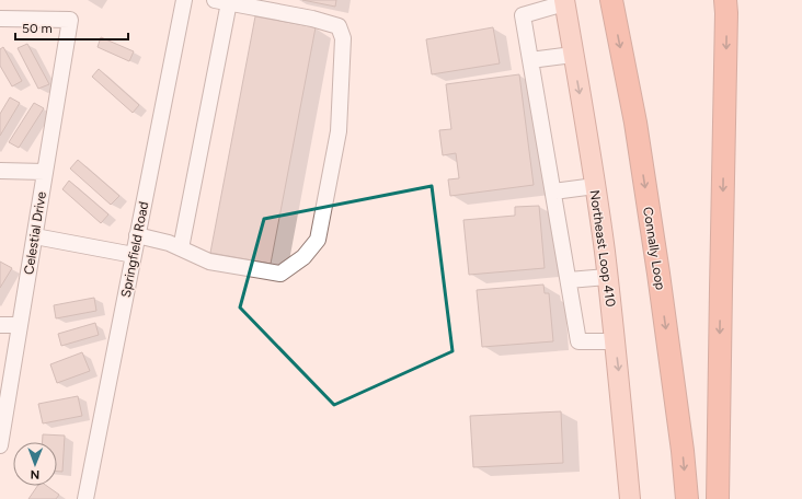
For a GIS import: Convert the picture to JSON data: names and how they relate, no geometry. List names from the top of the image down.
{
  "streets": {
    "highway": ["Connally Loop"],
    "main road": ["Northeast Loop 410"],
    "street": ["Celestial Drive", "Springfield Road"]
  },
  "one_way": ["Northeast Loop 410"],
  "scale_bar": "50 m",
  "north": "bottom"
}
